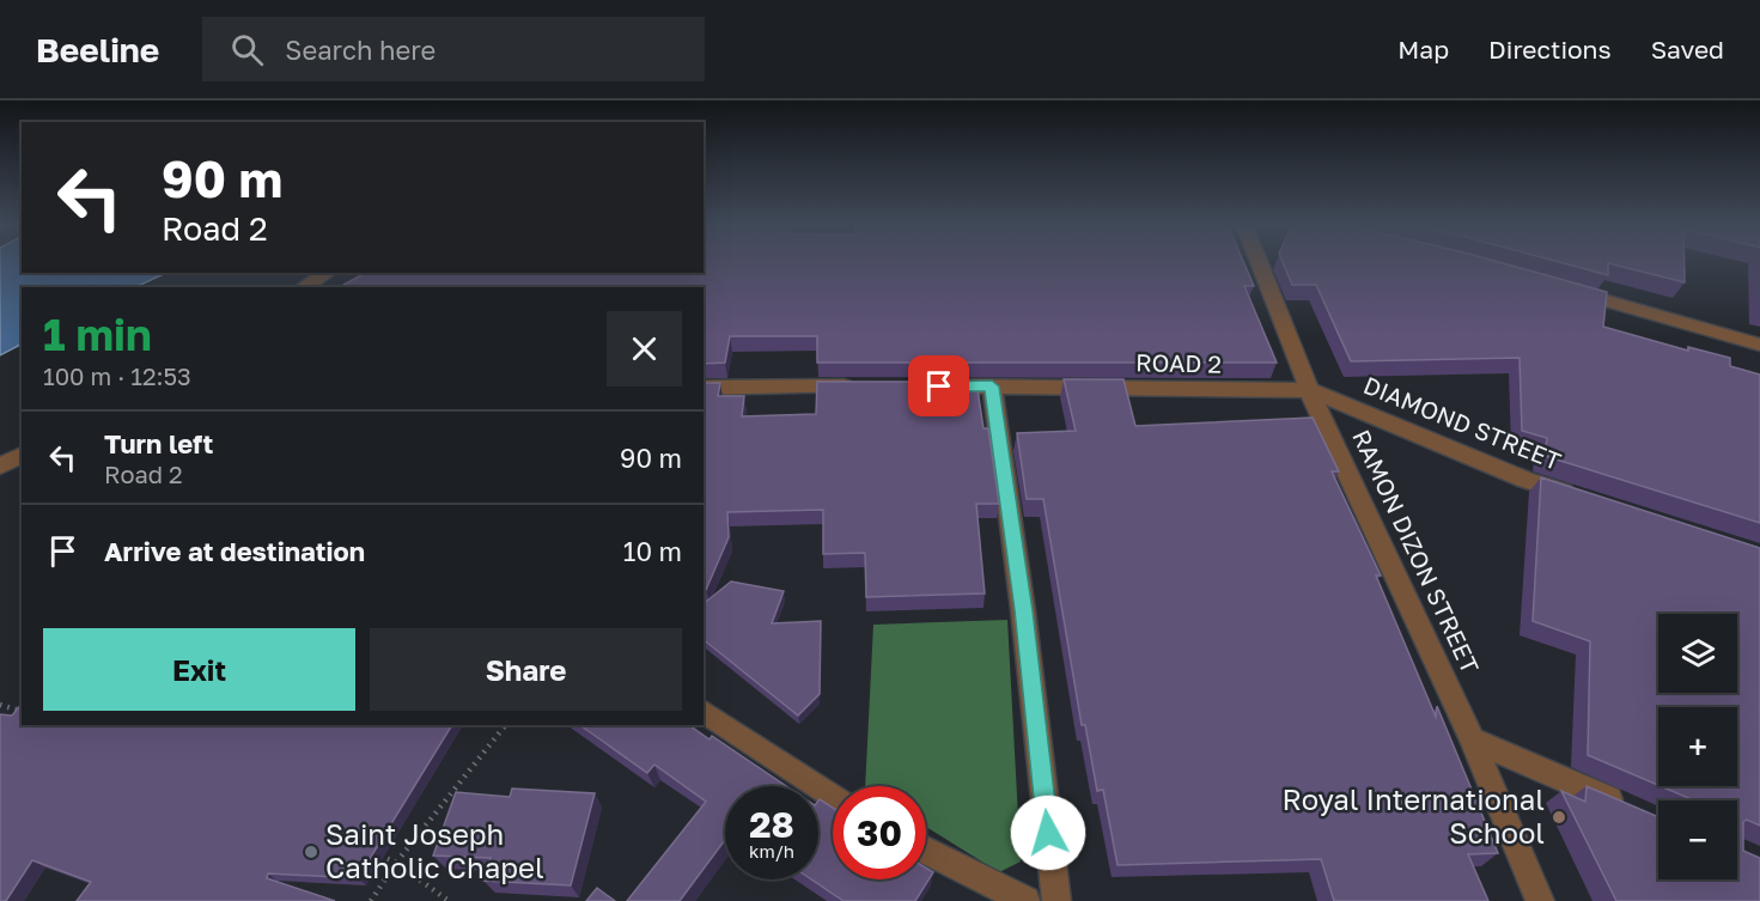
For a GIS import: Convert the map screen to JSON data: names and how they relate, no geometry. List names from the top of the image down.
{
  "streets": {
    "street": ["ROAD 2", "DIAMOND STREET", "RAMON DIZON STREET"]
  },
  "crossings": [
    ["ROAD 2", "DIAMOND STREET"],
    ["ROAD 2", "RAMON DIZON STREET"],
    ["DIAMOND STREET", "RAMON DIZON STREET"]
  ],
  "places": ["Royal International School", "Saint Joseph Catholic Chapel"],
  "page": {
    "header": "Beeline",
    "search": "Search here",
    "nav": ["Map", "Directions", "Saved"],
    "turn": ["90 m", "Road 2"],
    "heading": ["1 min", "100 m · 12:53"],
    "list": [
      {
        "name": "Turn left",
        "note": "Road 2",
        "value": "90 m"
      },
      {
        "name": "Arrive at destination",
        "value": "10 m"
      }
    ],
    "map_buttons": ["+", "−"],
    "buttons": ["Exit", "Share"],
    "speed": "28 km/h",
    "limit": "30"
  }
}
